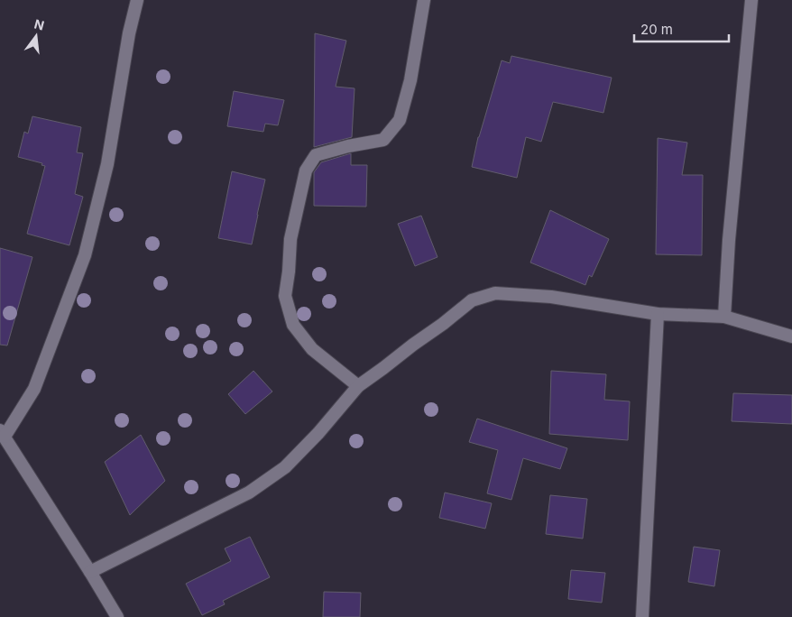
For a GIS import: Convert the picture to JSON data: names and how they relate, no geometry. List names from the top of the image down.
{
  "scale_bar": "20 m",
  "north": "top"
}
